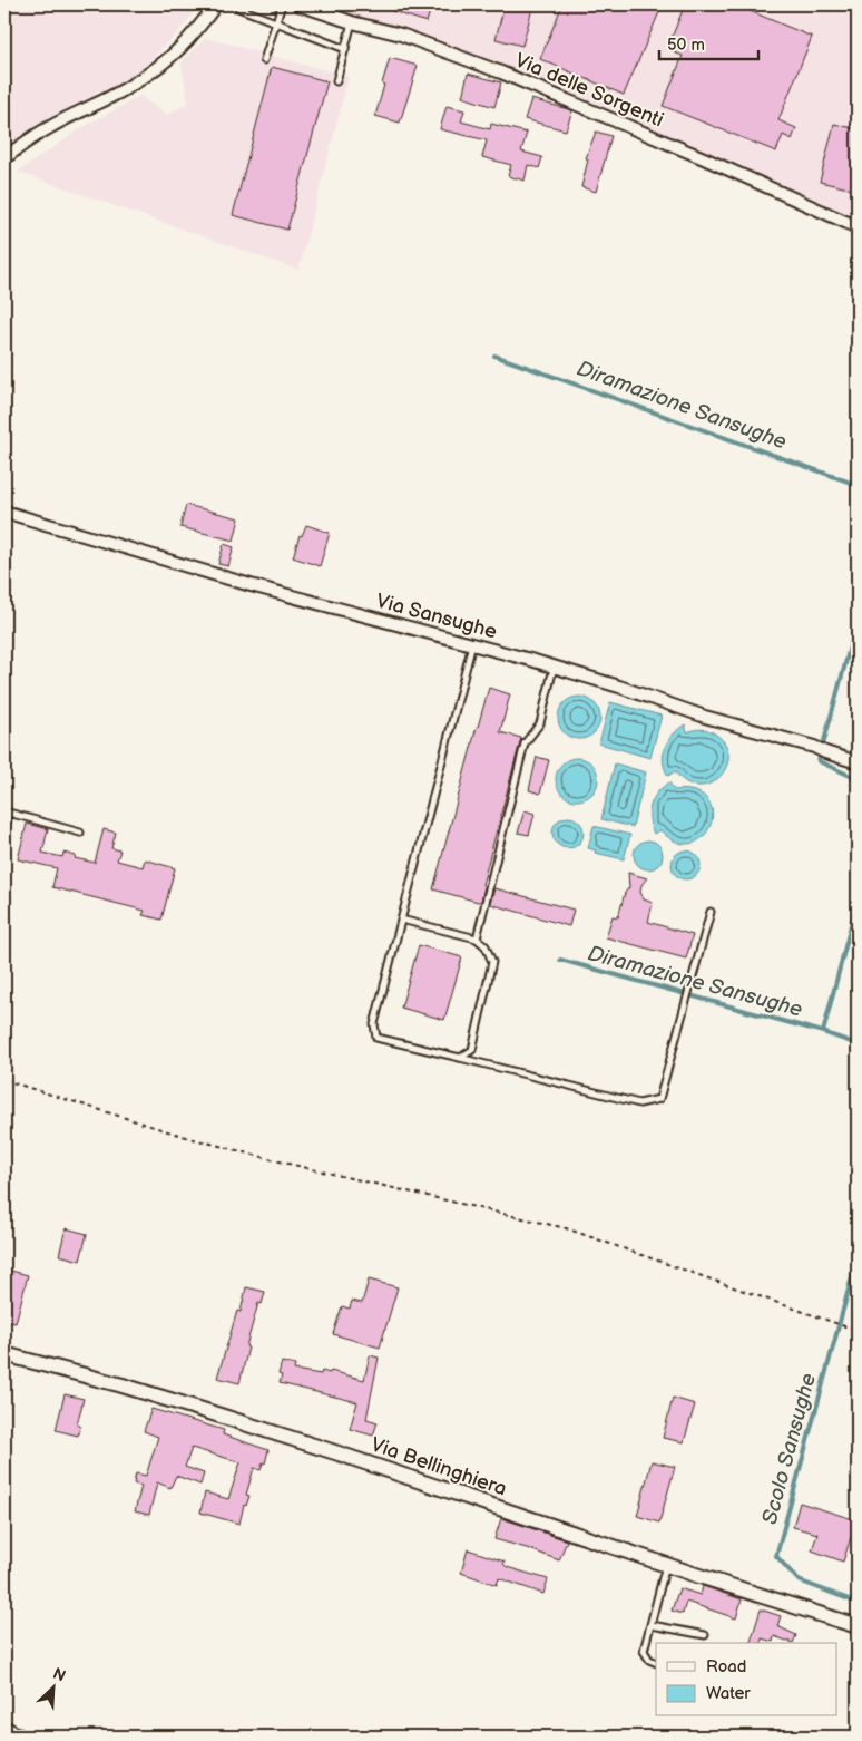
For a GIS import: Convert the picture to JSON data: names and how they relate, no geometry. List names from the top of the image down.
{
  "streets": {
    "street": ["Via delle Sorgenti", "Via Sansughe", "Via Bellinghiera"]
  },
  "water": ["Diramazione Sansughe", "Scolo Sansughe"],
  "legend": ["Road", "Water"],
  "scale_bar": "50 m",
  "north": "top right"
}
